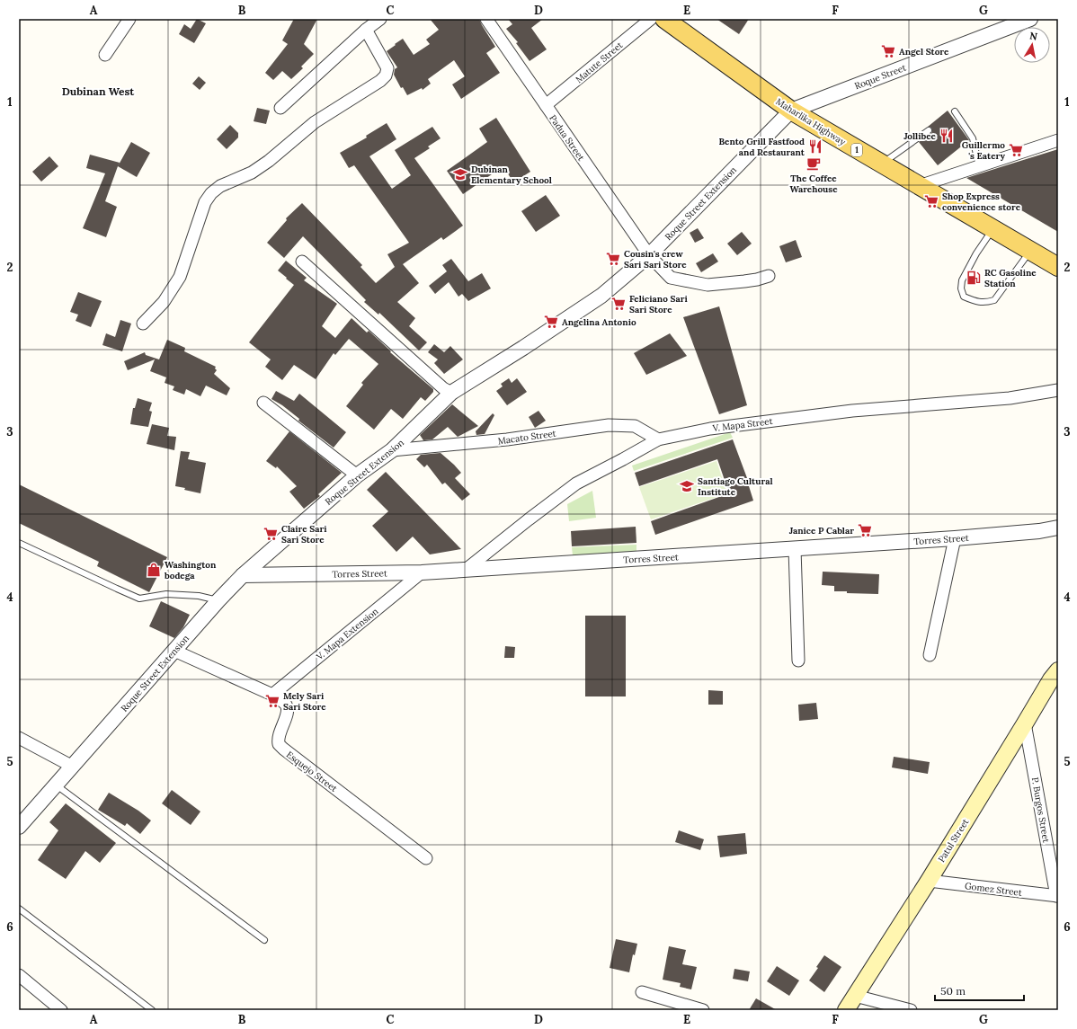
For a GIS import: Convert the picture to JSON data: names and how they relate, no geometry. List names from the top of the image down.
{
  "streets": {
    "main road": ["Maharlika Highway", "1", "Patul Street"],
    "street": [
      "Matute Street",
      "Roque Street",
      "Padua Street",
      "Roque Street Extension",
      "V. Mapa Street",
      "Macato Street",
      "Torres Street",
      "V. Mapa Extension",
      "Esquejo Street",
      "P. Burgos Street",
      "Gomez Street"
    ]
  },
  "crossings": [
    ["Matute Street", "Padua Street"],
    ["Roque Street", "Maharlika Highway"],
    ["Roque Street", "Roque Street Extension"],
    ["Maharlika Highway", "Roque Street Extension"],
    ["Padua Street", "Roque Street Extension"],
    ["Roque Street Extension", "Macato Street"],
    ["Roque Street Extension", "Torres Street"],
    ["Roque Street Extension", "Esquejo Street"],
    ["V. Mapa Street", "Macato Street"],
    ["V. Mapa Street", "Torres Street"],
    ["Torres Street", "V. Mapa Extension"],
    ["V. Mapa Extension", "Esquejo Street"],
    ["P. Burgos Street", "Patul Street"],
    ["P. Burgos Street", "Gomez Street"],
    ["Patul Street", "Gomez Street"]
  ],
  "districts": ["Dubinan West"],
  "places": {
    "supermarket": [
      "Angel Store",
      "Guillermo 's Eatery",
      "Shop Express convenience store",
      "Cousin's crew Sari Sari Store",
      "Feliciano Sari Sari Store",
      "Angelina Antonio",
      "Janice P Cablar",
      "Claire Sari Sari Store",
      "Mely Sari Sari Store"
    ],
    "restaurant": ["Jollibee", "Bento Grill Fastfood and Restaurant"],
    "cafe": ["The Coffee Warehouse"],
    "school or university": ["Dubinan Elementary School", "Santiago Cultural Institute"],
    "fuel station": ["RC Gasoline Station"],
    "shop": ["Washington bodega"]
  },
  "scale_bar": "50 m",
  "north": "top",
  "grid": {
    "columns": [
      "A",
      "B",
      "C",
      "D",
      "E",
      "F",
      "G"
    ],
    "rows": [
      "1",
      "2",
      "3",
      "4",
      "5",
      "6"
    ]
  }
}
